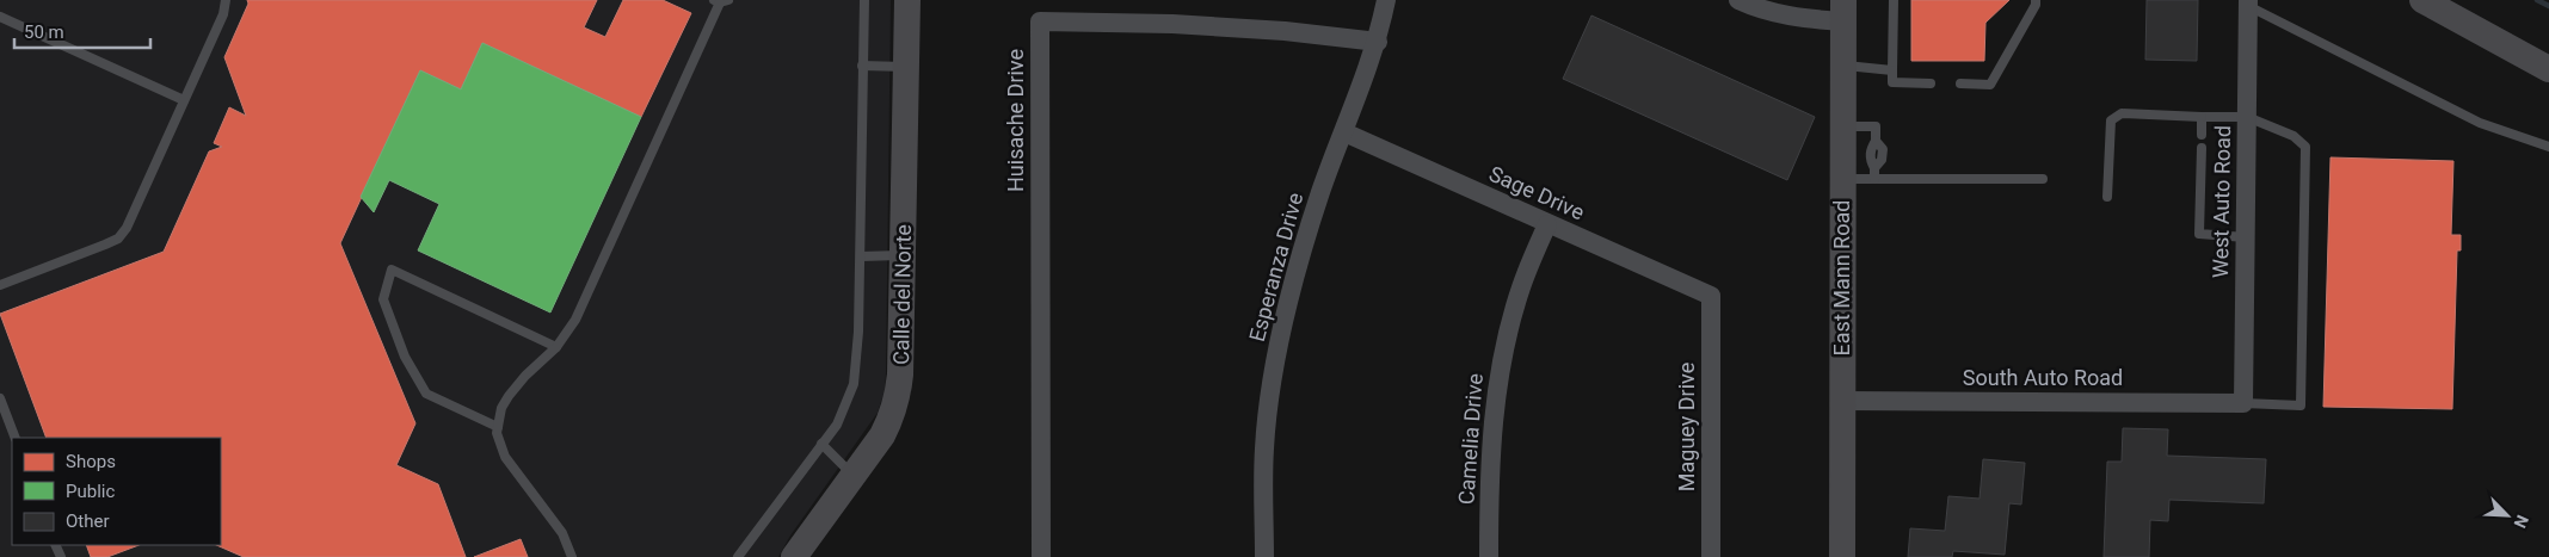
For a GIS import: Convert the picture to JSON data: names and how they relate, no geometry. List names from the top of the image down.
{
  "streets": {
    "street": [
      "Huisache Drive",
      "Sage Drive",
      "West Auto Road",
      "Esperanza Drive",
      "East Mann Road",
      "Calle del Norte",
      "South Auto Road",
      "Maguey Drive",
      "Camelia Drive"
    ]
  },
  "crossings": [
    ["Huisache Drive", "Esperanza Drive"],
    ["Sage Drive", "Esperanza Drive"],
    ["Sage Drive", "Maguey Drive"],
    ["Sage Drive", "Camelia Drive"],
    ["West Auto Road", "South Auto Road"],
    ["East Mann Road", "South Auto Road"]
  ],
  "legend": ["Shops", "Public", "Other"],
  "scale_bar": "50 m",
  "north": "bottom right"
}
